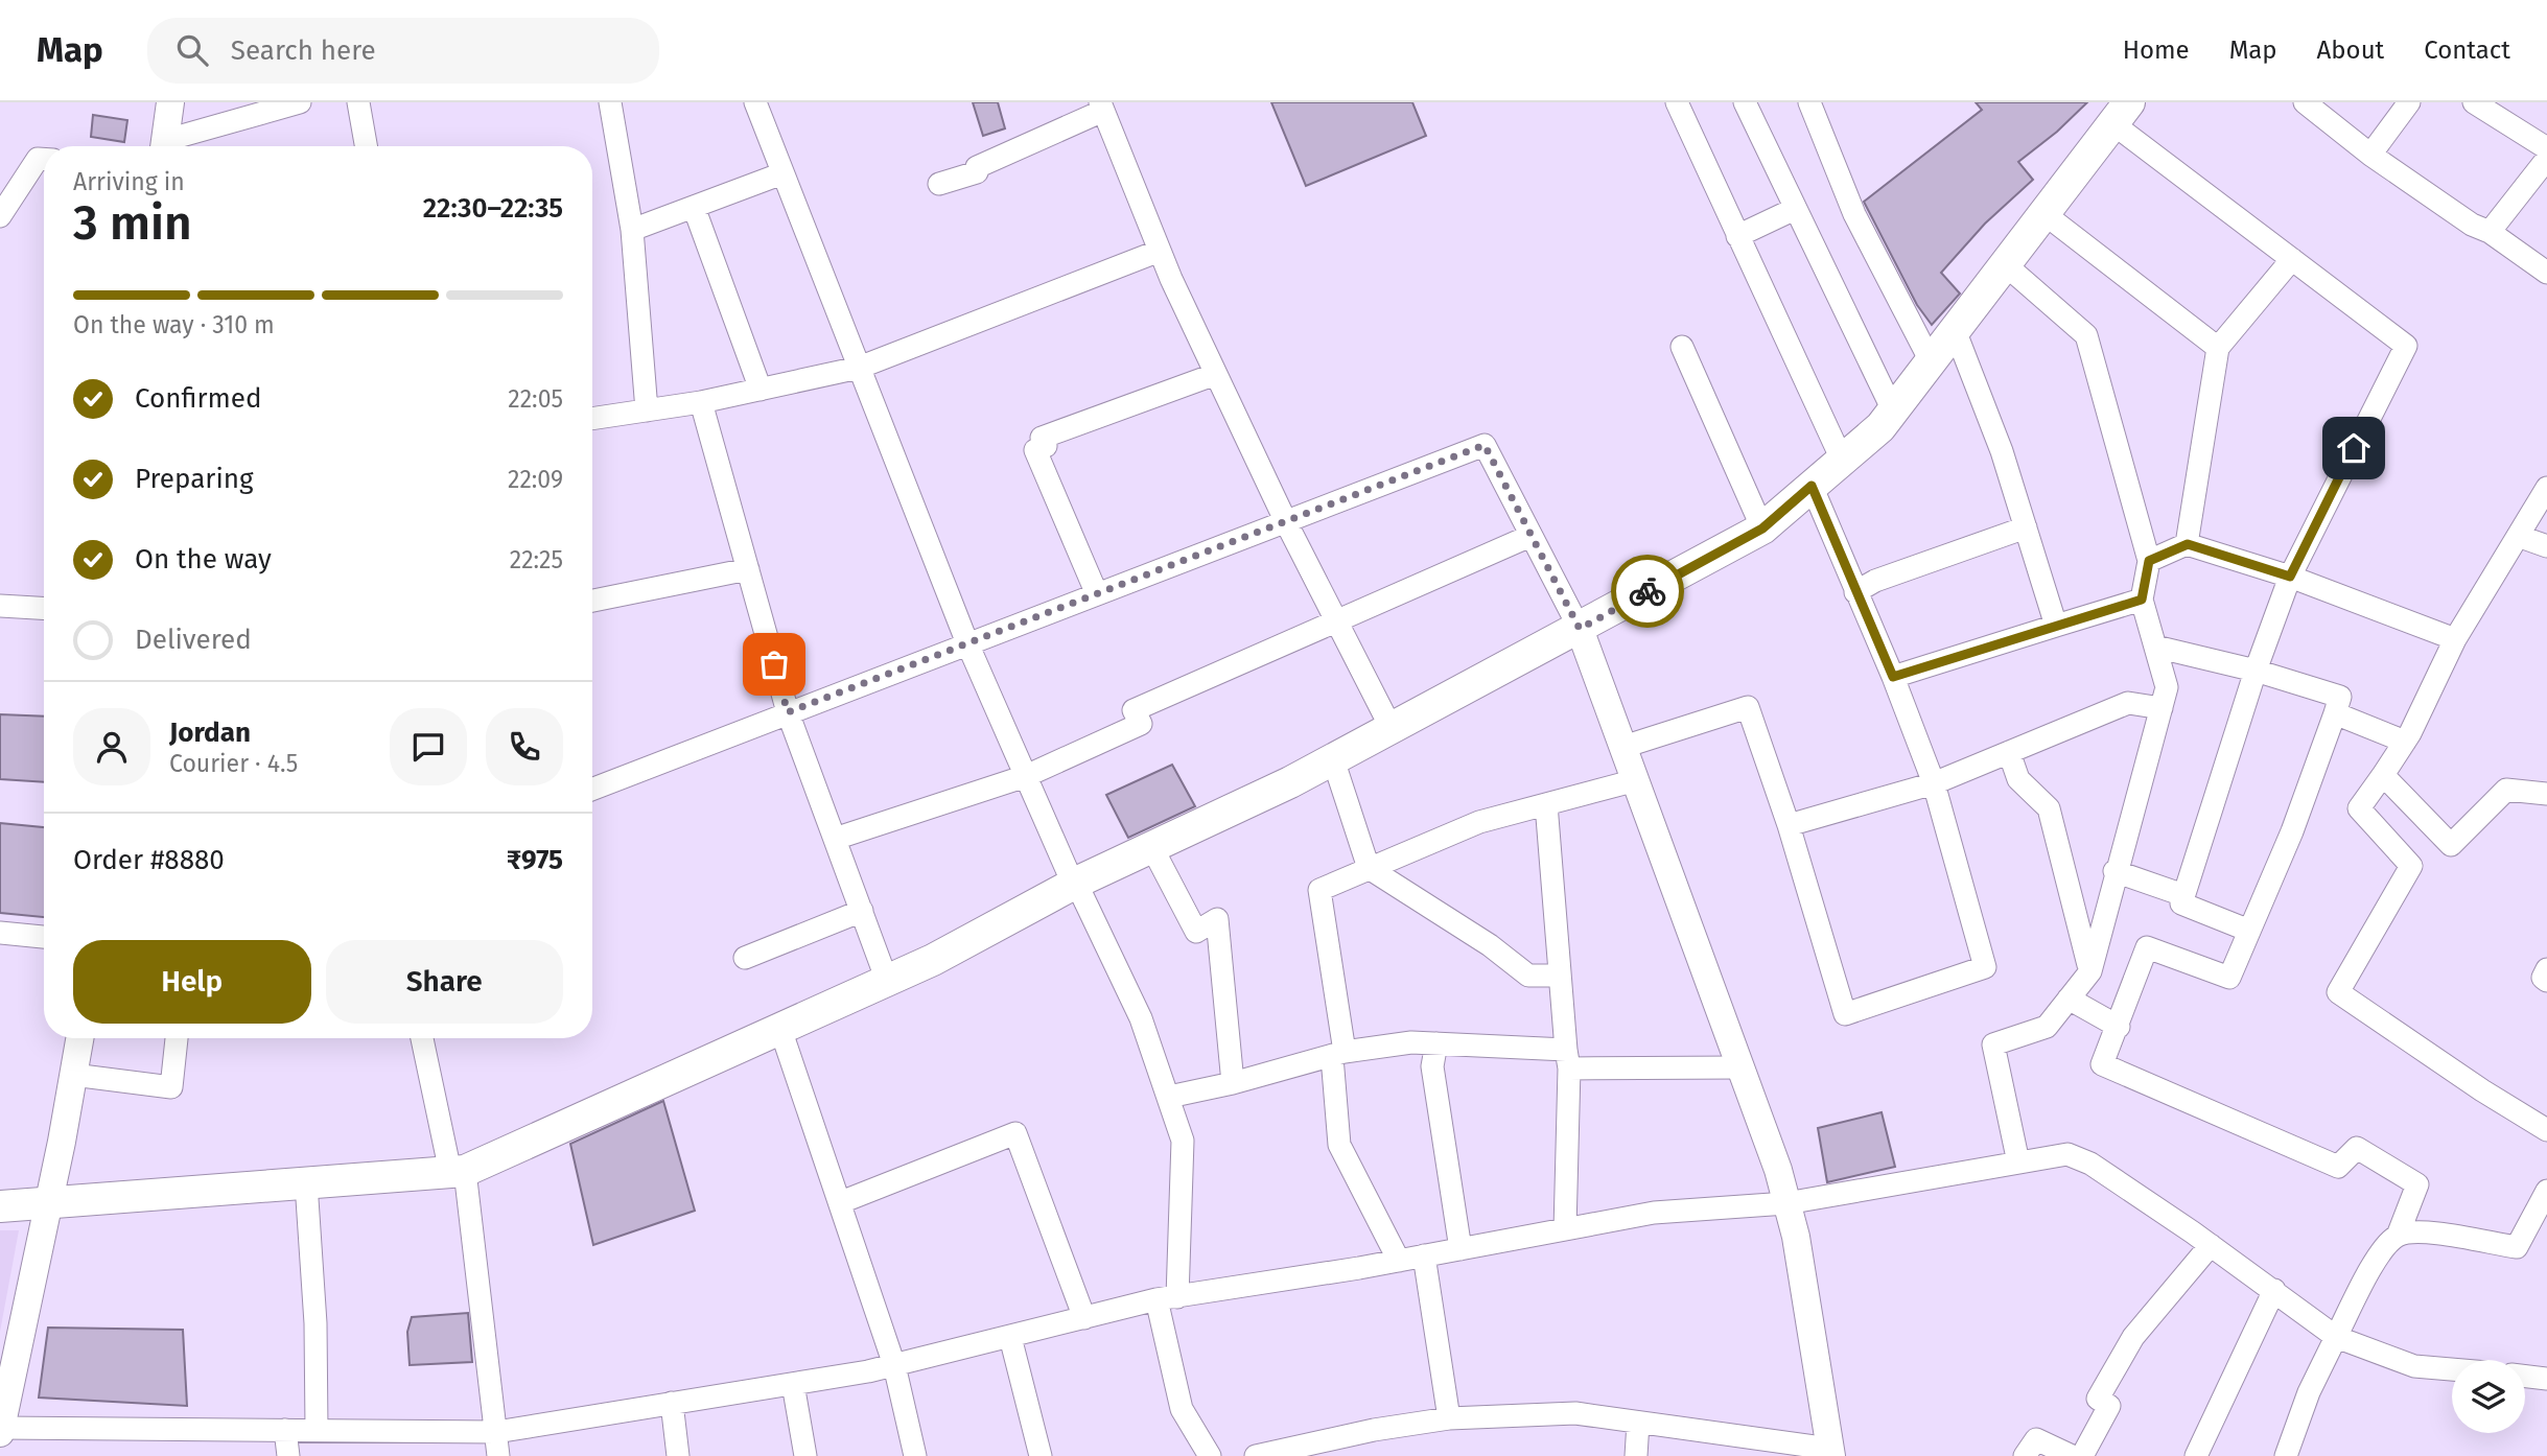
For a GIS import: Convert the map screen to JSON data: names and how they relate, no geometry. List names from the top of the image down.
{
  "page": {
    "header": "Map",
    "search": "Search here",
    "nav": [
      "Home",
      "Map",
      "About",
      "Contact"
    ],
    "heading": ["3 min", "Arriving in", "22:30–22:35"],
    "panel": [
      "Jordan",
      "Courier · 4.5",
      "Order #8880",
      "₹975"
    ],
    "bar": "On the way · 310 m",
    "list": [
      ["Confirmed", "22:05"],
      ["Preparing", "22:09"],
      ["On the way", "22:25"],
      "Delivered"
    ],
    "buttons": ["Help", "Share"]
  }
}
